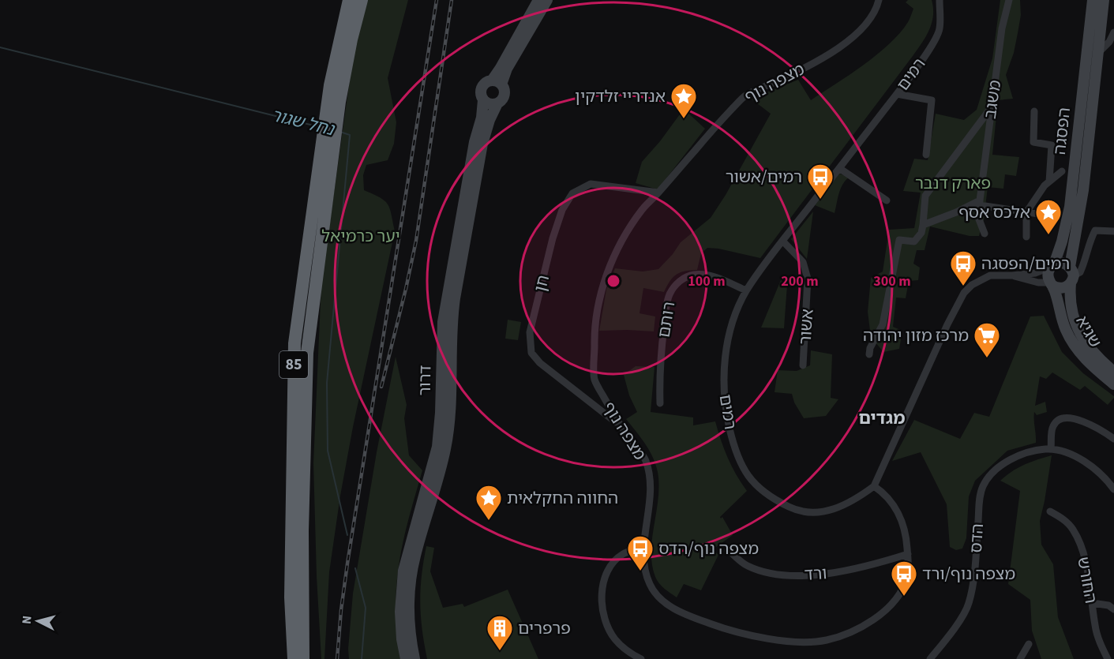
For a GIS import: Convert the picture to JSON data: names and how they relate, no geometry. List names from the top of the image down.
{
  "streets": {
    "highway": ["85"],
    "street": [
      "רמים",
      "מצפה נוף",
      "משגב",
      "הפסגה",
      "חן",
      "רותם",
      "אשור",
      "שגיא",
      "דרור",
      "הדס",
      "ורד",
      "החורש"
    ]
  },
  "crossings": [
    ["רמים", "מצפה נוף"],
    ["רמים", "הפסגה"],
    ["רמים", "רותם"],
    ["רמים", "אשור"],
    ["רמים", "שגיא"],
    ["מצפה נוף", "חן"],
    ["מצפה נוף", "ורד"],
    ["הפסגה", "שגיא"]
  ],
  "districts": ["מגדים"],
  "water": ["נחל שגור"],
  "parks": ["פארק דנבר", "יער כרמיאל"],
  "places": {
    "place": ["אנדריי זלדקין", "אלכס אסף", "החווה החקלאית"],
    "bus stop": [
      "רמים/אשור",
      "רמים/הפסגה",
      "מצפה נוף/הדס",
      "מצפה נוף/ורד"
    ],
    "supermarket": ["מרכז מזון יהודה"],
    "building": ["פרפרים"]
  },
  "north": "left",
  "rings": ["100 m", "200 m", "300 m"]
}
